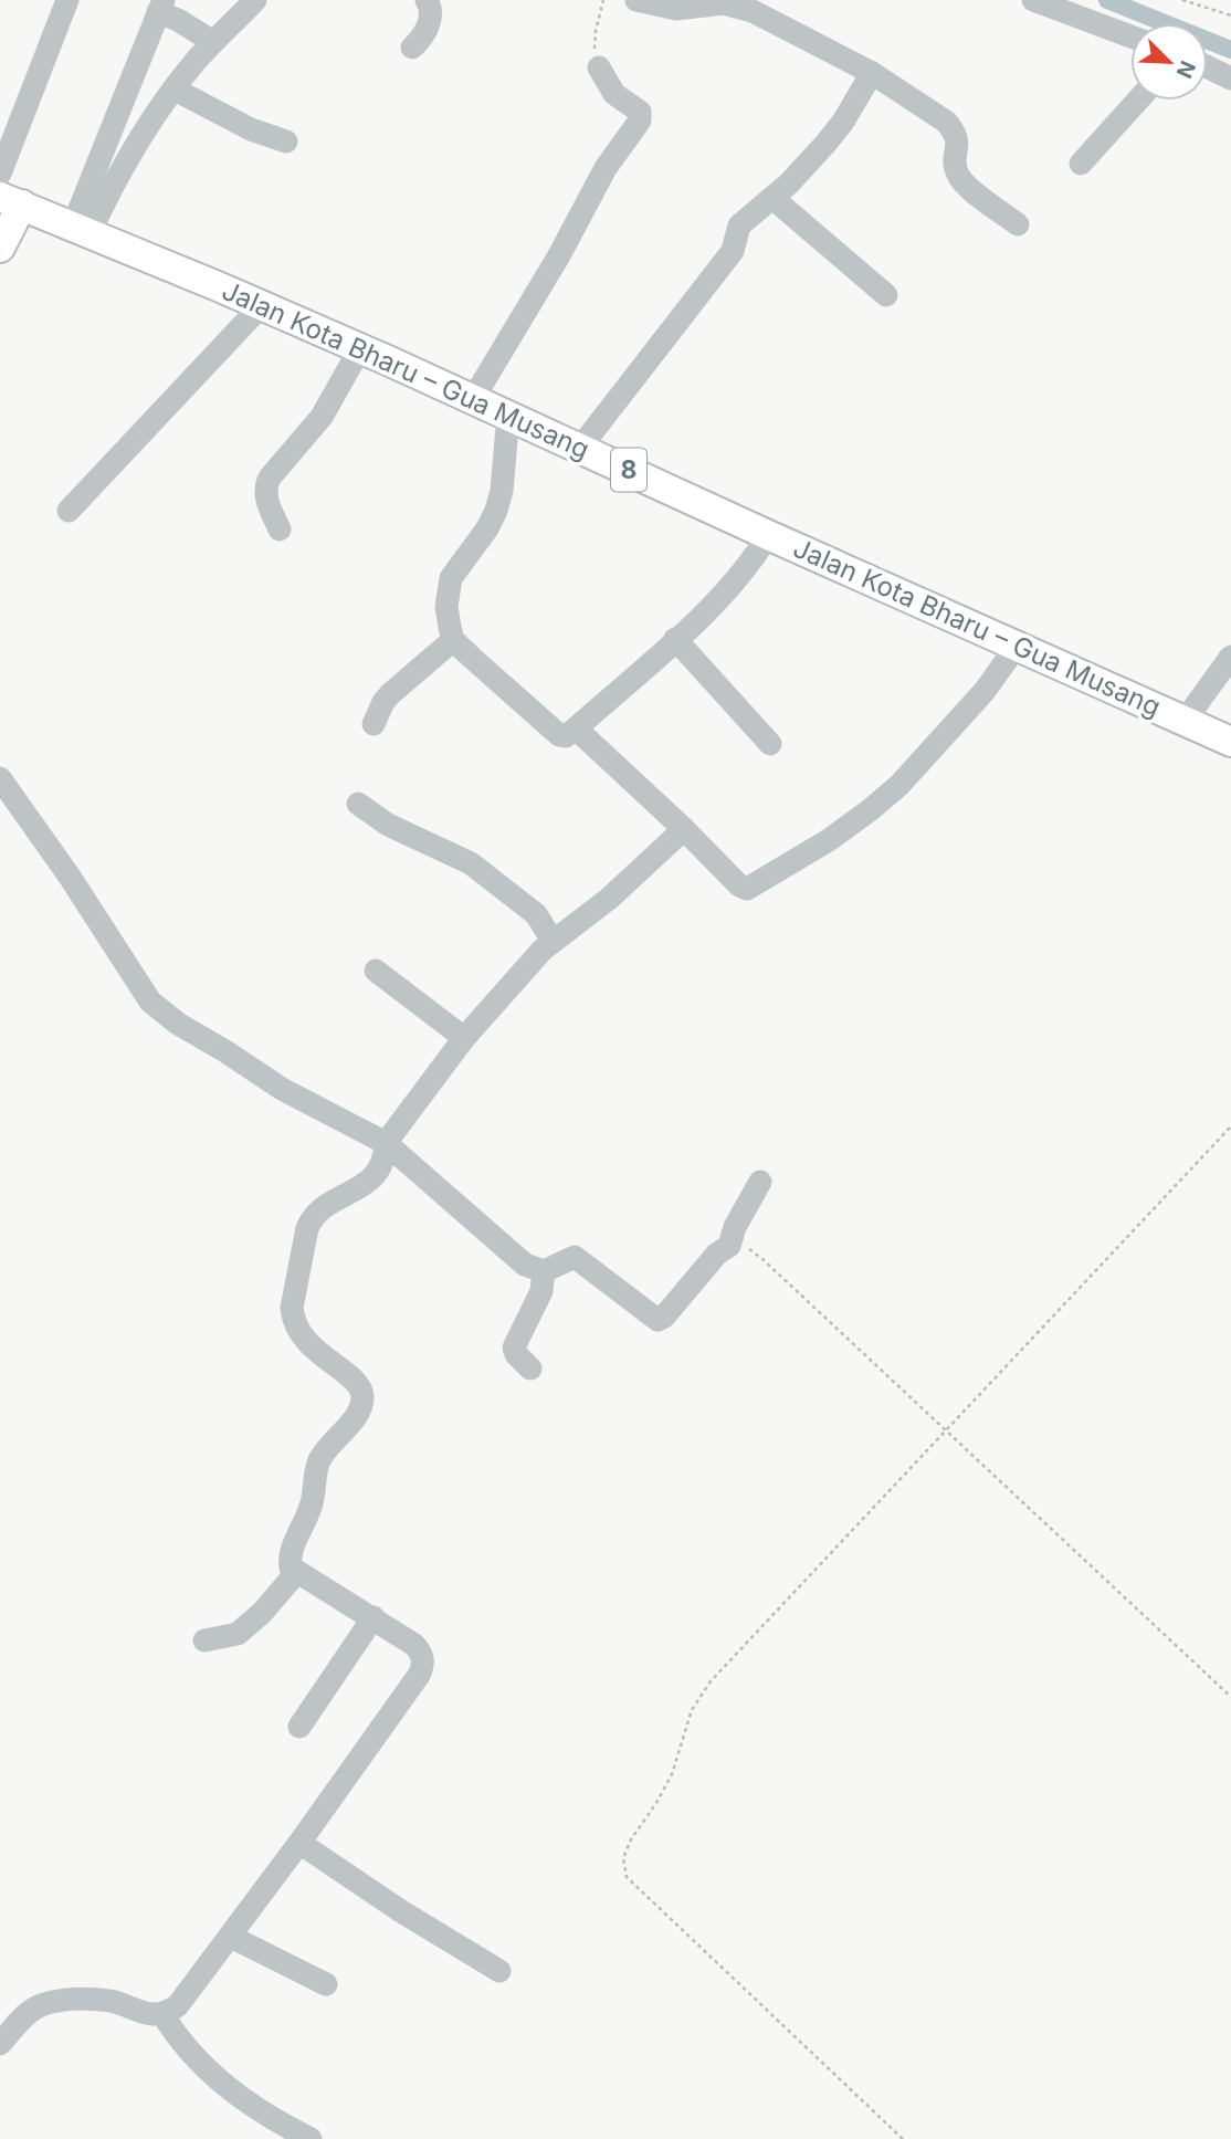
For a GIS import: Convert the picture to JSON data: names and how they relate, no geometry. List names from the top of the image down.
{
  "streets": {
    "main road": ["Jalan Kota Bharu – Gua Musang", "8"]
  },
  "north": "bottom right"
}
